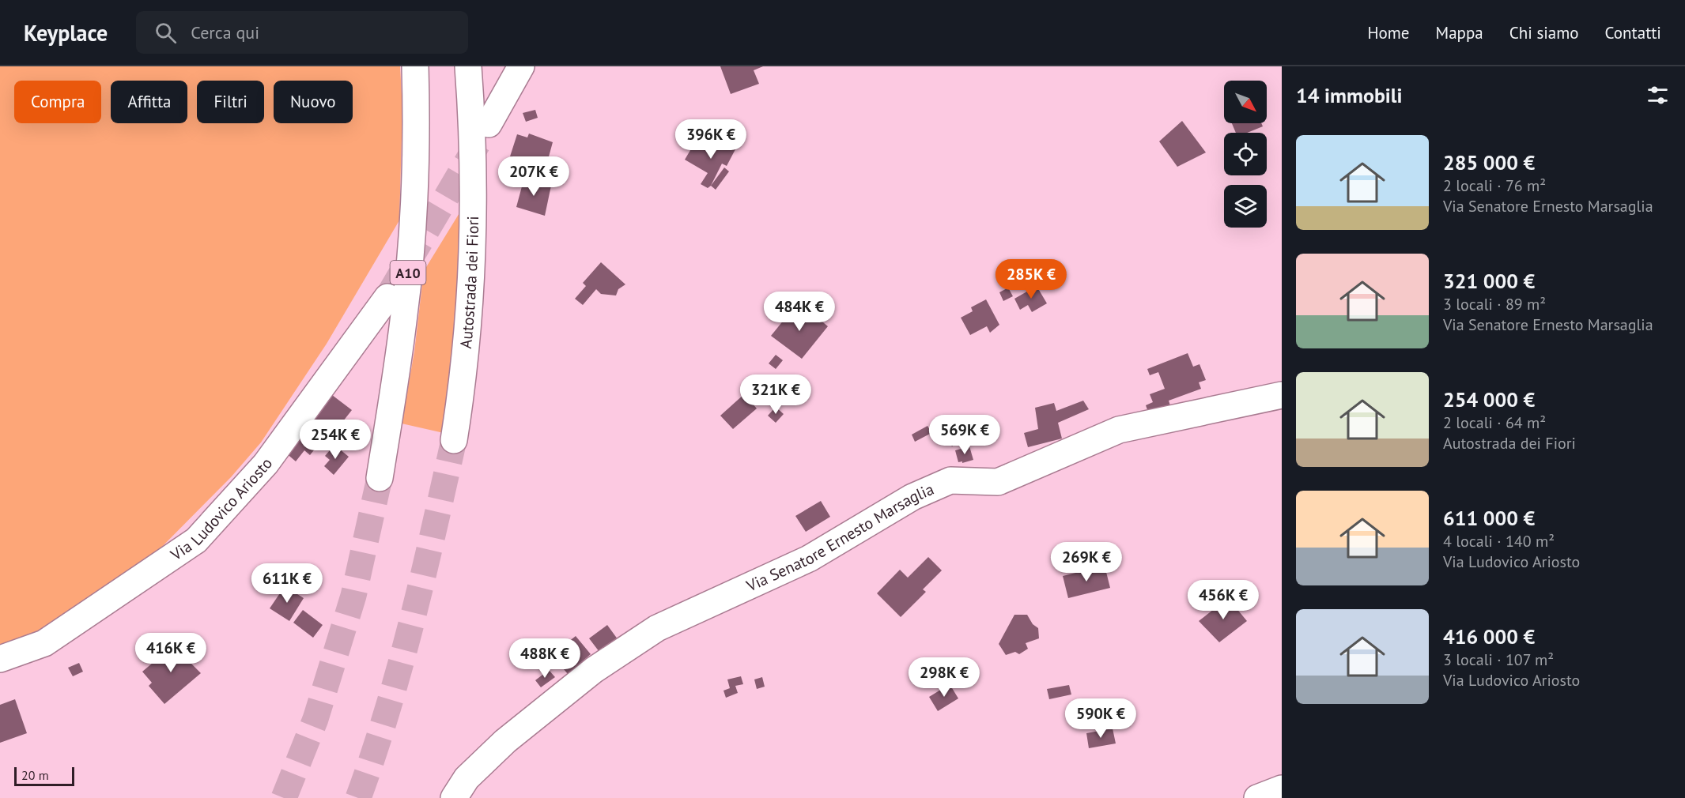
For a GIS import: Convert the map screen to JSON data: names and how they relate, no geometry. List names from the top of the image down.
{
  "streets": {
    "main road": [
      "A10",
      "Autostrada dei Fiori",
      "Via Ludovico Ariosto",
      "Via Senatore Ernesto Marsaglia"
    ]
  },
  "scale_bar": "20 m",
  "north": "bottom right",
  "page": {
    "header": "Keyplace",
    "search": "Cerca qui",
    "nav": [
      "Home",
      "Mappa",
      "Chi siamo",
      "Contatti"
    ],
    "heading": "14 immobili",
    "chip": [
      "Compra",
      "Affitta",
      "Filtri",
      "Nuovo"
    ],
    "price": [
      "396K €",
      "207K €",
      "285K €",
      "484K €",
      "321K €",
      "569K €",
      "254K €",
      "269K €",
      "611K €",
      "456K €",
      "416K €",
      "488K €",
      "298K €",
      "590K €"
    ],
    "list": [
      {
        "name": "285 000 €",
        "note": "2 locali · 76 m² · Via Senatore Ernesto Marsaglia"
      },
      {
        "name": "321 000 €",
        "note": "3 locali · 89 m² · Via Senatore Ernesto Marsaglia"
      },
      {
        "name": "254 000 €",
        "note": "2 locali · 64 m² · Autostrada dei Fiori"
      },
      {
        "name": "611 000 €",
        "note": "4 locali · 140 m² · Via Ludovico Ariosto"
      },
      {
        "name": "416 000 €",
        "note": "3 locali · 107 m² · Via Ludovico Ariosto"
      }
    ],
    "scale": "20 m"
  }
}
